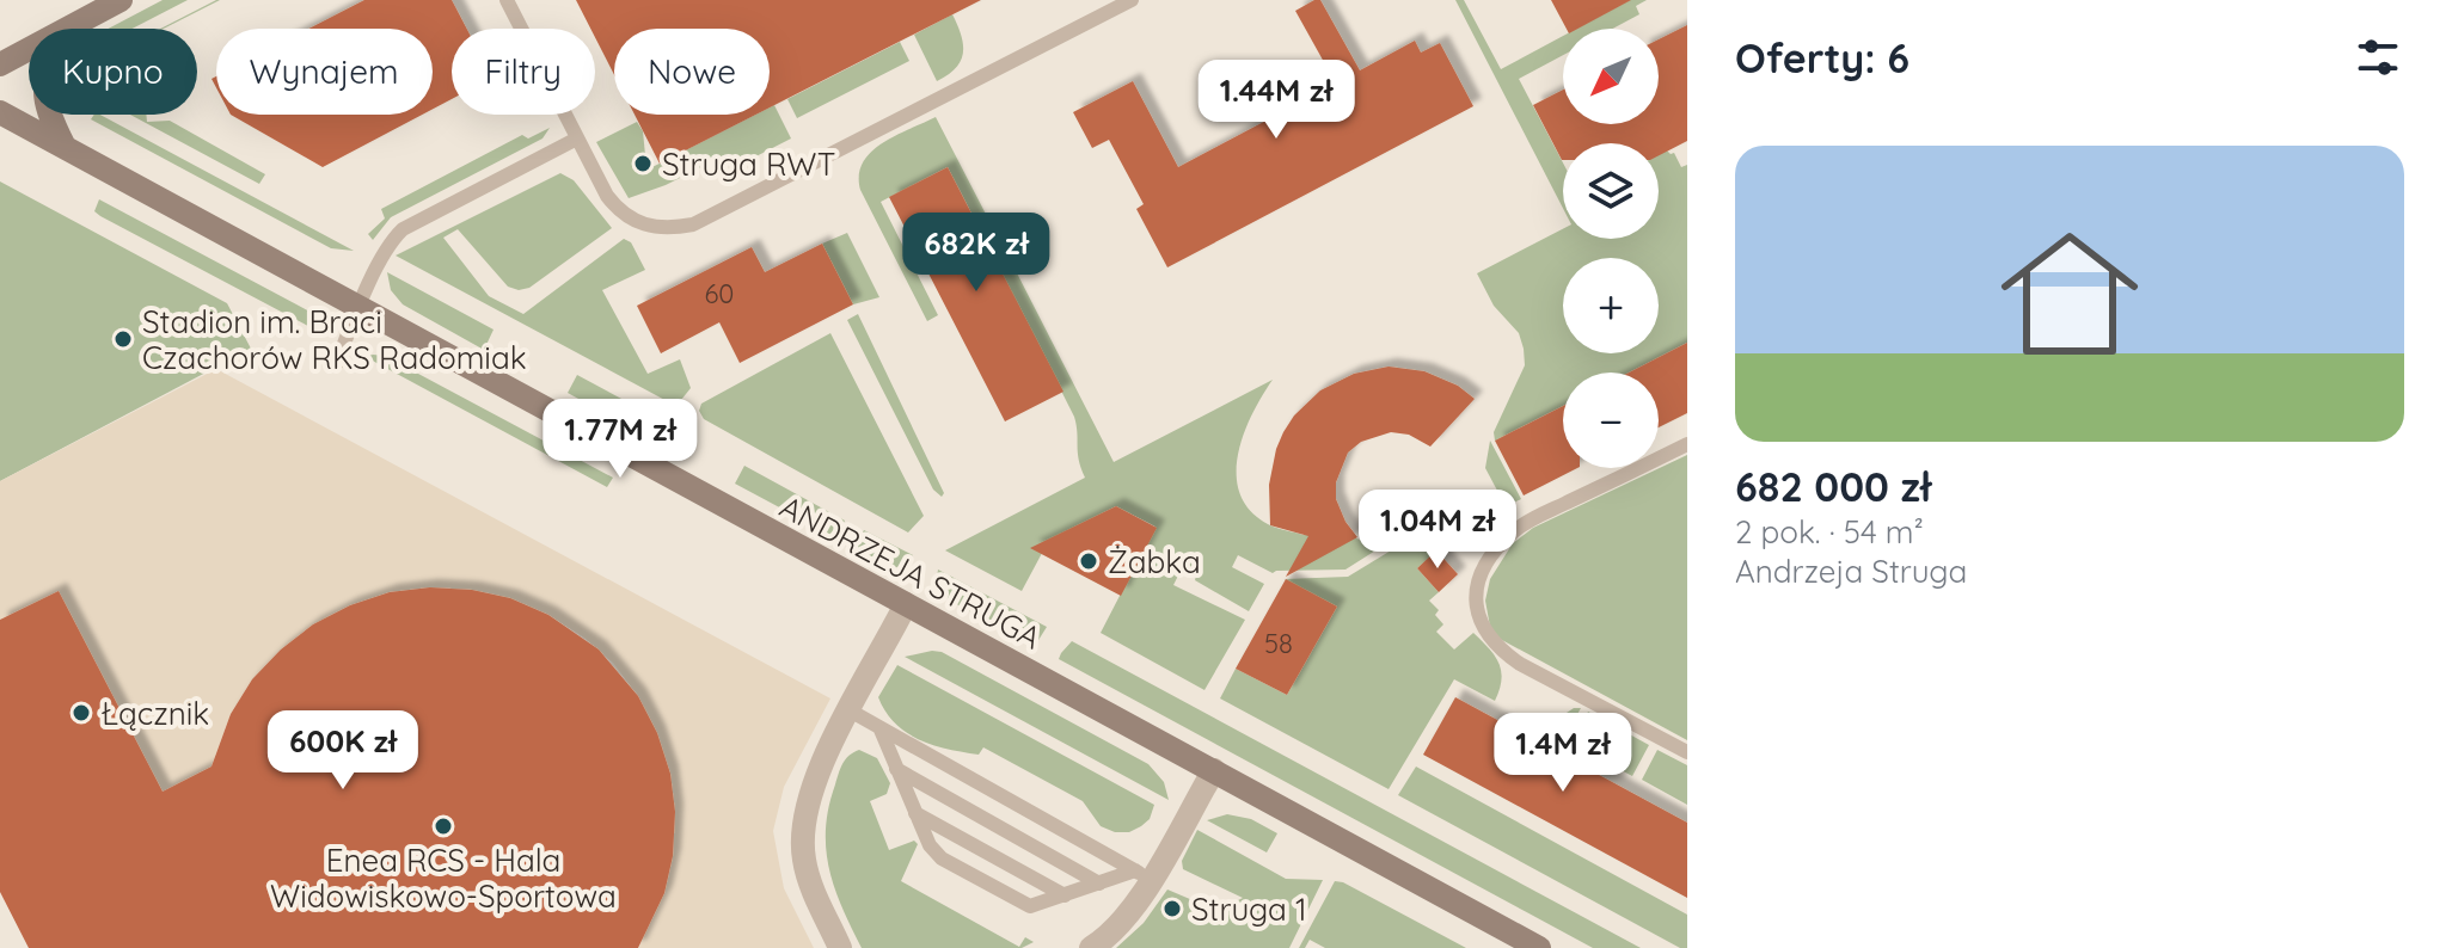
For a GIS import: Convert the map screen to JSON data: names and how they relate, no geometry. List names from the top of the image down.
{
  "streets": {
    "street": ["ANDRZEJA STRUGA"]
  },
  "places": [
    "Struga RWT",
    "Stadion im. Braci Czachorów RKS Radomiak",
    "Żabka",
    "Łącznik",
    "Enea RCS - Hala Widowiskowo-Sportowa",
    "Struga 1"
  ],
  "house_numbers": ["60", "58"],
  "north": "bottom left",
  "page": {
    "heading": "Oferty: 6",
    "map_buttons": ["+", "−"],
    "chip": [
      "Kupno",
      "Wynajem",
      "Filtry",
      "Nowe"
    ],
    "price": [
      "1.44M zł",
      "682K zł",
      "1.77M zł",
      "1.04M zł",
      "600K zł",
      "1.4M zł"
    ],
    "list": [
      {
        "name": "682 000 zł",
        "note": "2 pok. · 54 m² · Andrzeja Struga"
      }
    ]
  }
}
